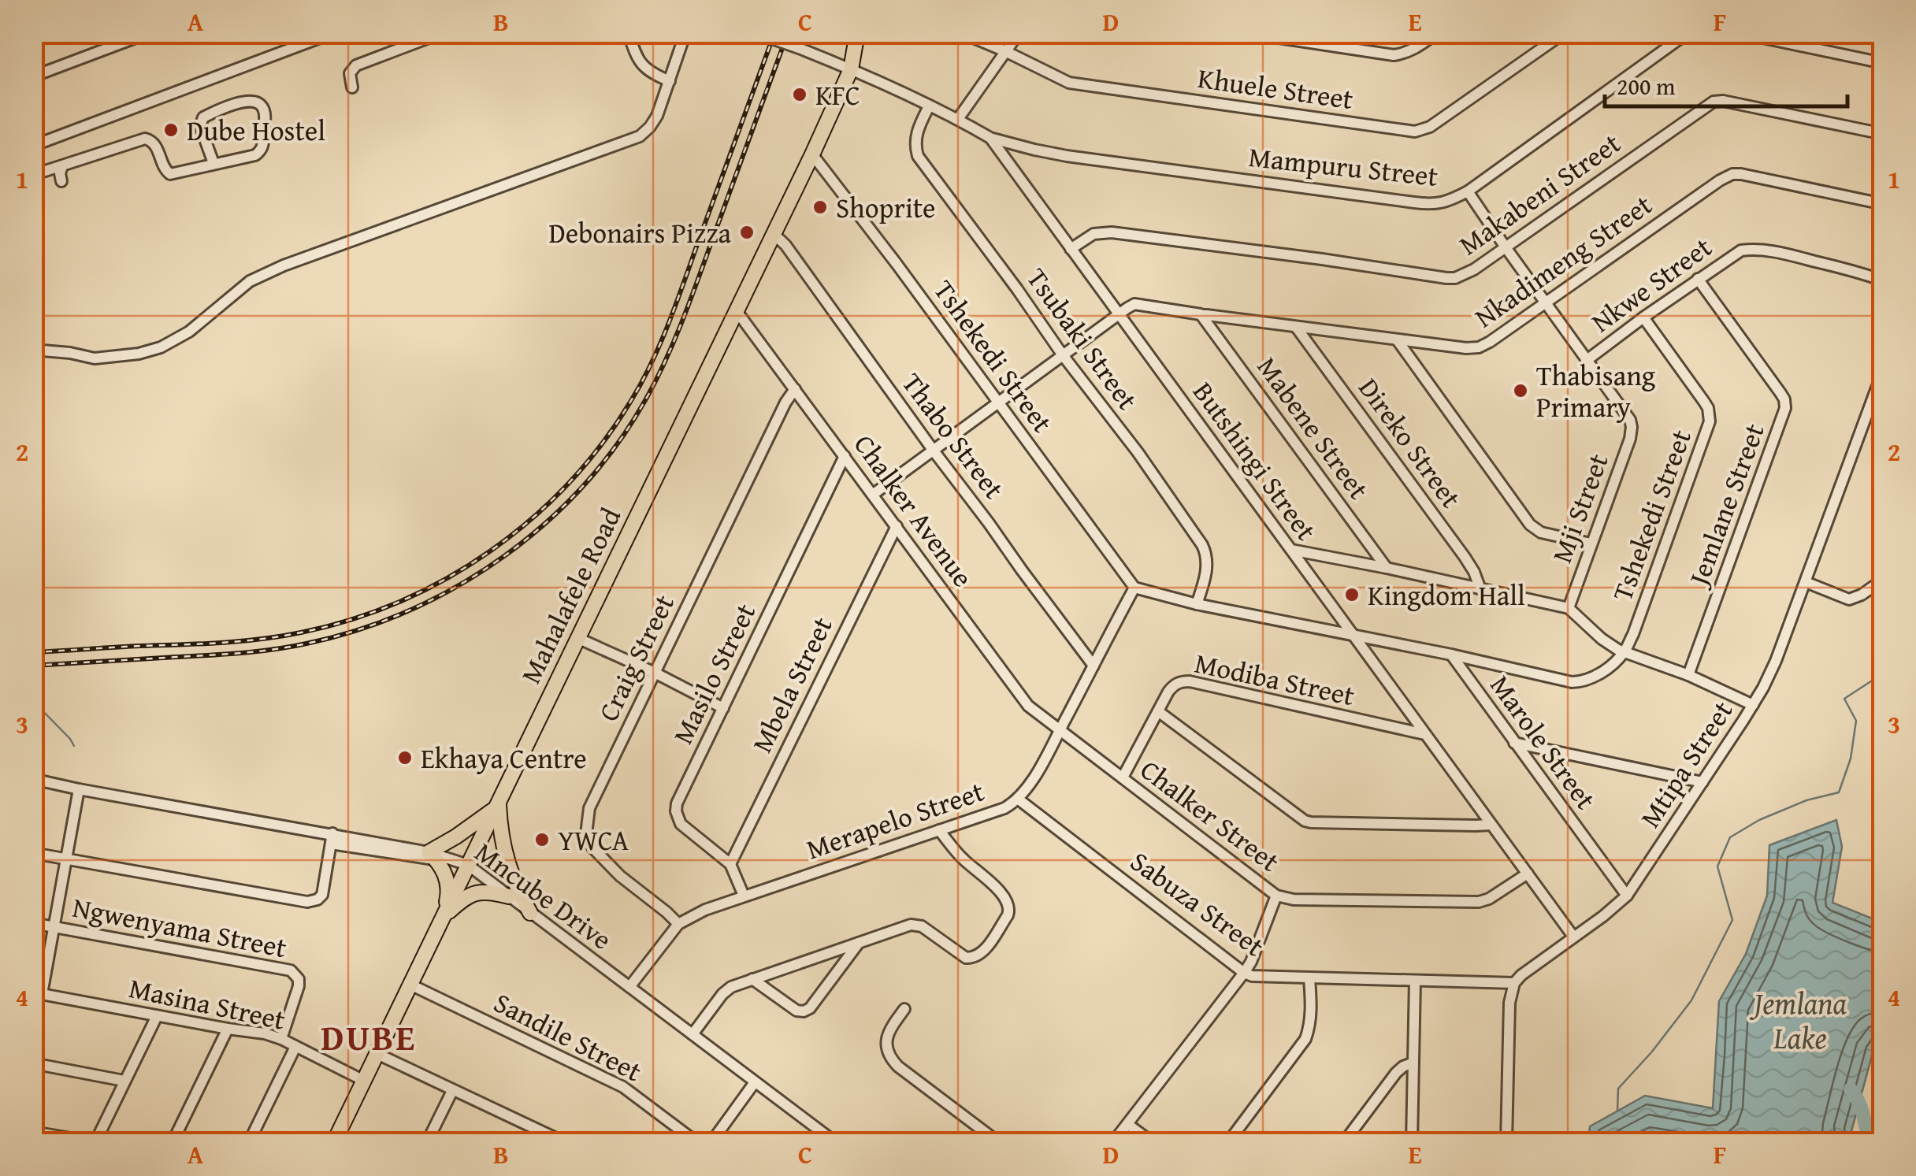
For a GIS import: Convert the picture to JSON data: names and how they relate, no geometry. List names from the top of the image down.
{
  "streets": {
    "main road": ["Mahalafele Road"],
    "street": [
      "Khuele Street",
      "Mampuru Street",
      "Makabeni Street",
      "Nkadimeng Street",
      "Nkwe Street",
      "Tsubaki Street",
      "Tshekedi Street",
      "Mabene Street",
      "Thabo Street",
      "Direko Street",
      "Butshingi Street",
      "Jemlane Street",
      "Mji Street",
      "Chalker Avenue",
      "Craig Street",
      "Masilo Street",
      "Modiba Street",
      "Mbela Street",
      "Marole Street",
      "Mtipa Street",
      "Chalker Street",
      "Merapelo Street",
      "Mncube Drive",
      "Sabuza Street",
      "Ngwenyama Street",
      "Masina Street",
      "Sandile Street"
    ]
  },
  "crossings": [
    ["Mampuru Street", "Butshingi Street"],
    ["Mampuru Street", "Mji Street"],
    ["Makabeni Street", "Butshingi Street"],
    ["Makabeni Street", "Mji Street"],
    ["Nkadimeng Street", "Mabene Street"],
    ["Nkadimeng Street", "Direko Street"],
    ["Nkadimeng Street", "Butshingi Street"],
    ["Nkadimeng Street", "Mji Street"],
    ["Nkwe Street", "Tshekedi Street"],
    ["Nkwe Street", "Jemlane Street"],
    ["Nkwe Street", "Mji Street"],
    ["Tsubaki Street", "Butshingi Street"],
    ["Tshekedi Street", "Mahalafele Road"],
    ["Tshekedi Street", "Merapelo Street"],
    ["Thabo Street", "Mahalafele Road"],
    ["Thabo Street", "Merapelo Street"],
    ["Butshingi Street", "Mahalafele Road"],
    ["Butshingi Street", "Modiba Street"],
    ["Butshingi Street", "Mtipa Street"],
    ["Butshingi Street", "Chalker Street"],
    ["Chalker Avenue", "Mahalafele Road"],
    ["Chalker Avenue", "Craig Street"],
    ["Chalker Avenue", "Masilo Street"],
    ["Chalker Avenue", "Mbela Street"],
    ["Chalker Avenue", "Chalker Street"],
    ["Chalker Avenue", "Merapelo Street"],
    ["Mahalafele Road", "Mncube Drive"],
    ["Mahalafele Road", "Masina Street"],
    ["Mahalafele Road", "Sandile Street"],
    ["Craig Street", "Merapelo Street"],
    ["Masilo Street", "Mbela Street"],
    ["Masilo Street", "Merapelo Street"],
    ["Modiba Street", "Chalker Street"],
    ["Marole Street", "Mtipa Street"],
    ["Mtipa Street", "Sabuza Street"],
    ["Chalker Street", "Merapelo Street"],
    ["Merapelo Street", "Mncube Drive"],
    ["Merapelo Street", "Sabuza Street"],
    ["Ngwenyama Street", "Masina Street"]
  ],
  "districts": ["DUBE"],
  "water": ["Jemlana Lake"],
  "places": [
    "KFC",
    "Dube Hostel",
    "Shoprite",
    "Debonairs Pizza",
    "Thabisang Primary",
    "Kingdom Hall",
    "Ekhaya Centre",
    "YWCA"
  ],
  "scale_bar": "200 m",
  "grid": {
    "columns": [
      "A",
      "B",
      "C",
      "D",
      "E",
      "F"
    ],
    "rows": [
      "1",
      "2",
      "3",
      "4"
    ]
  }
}
